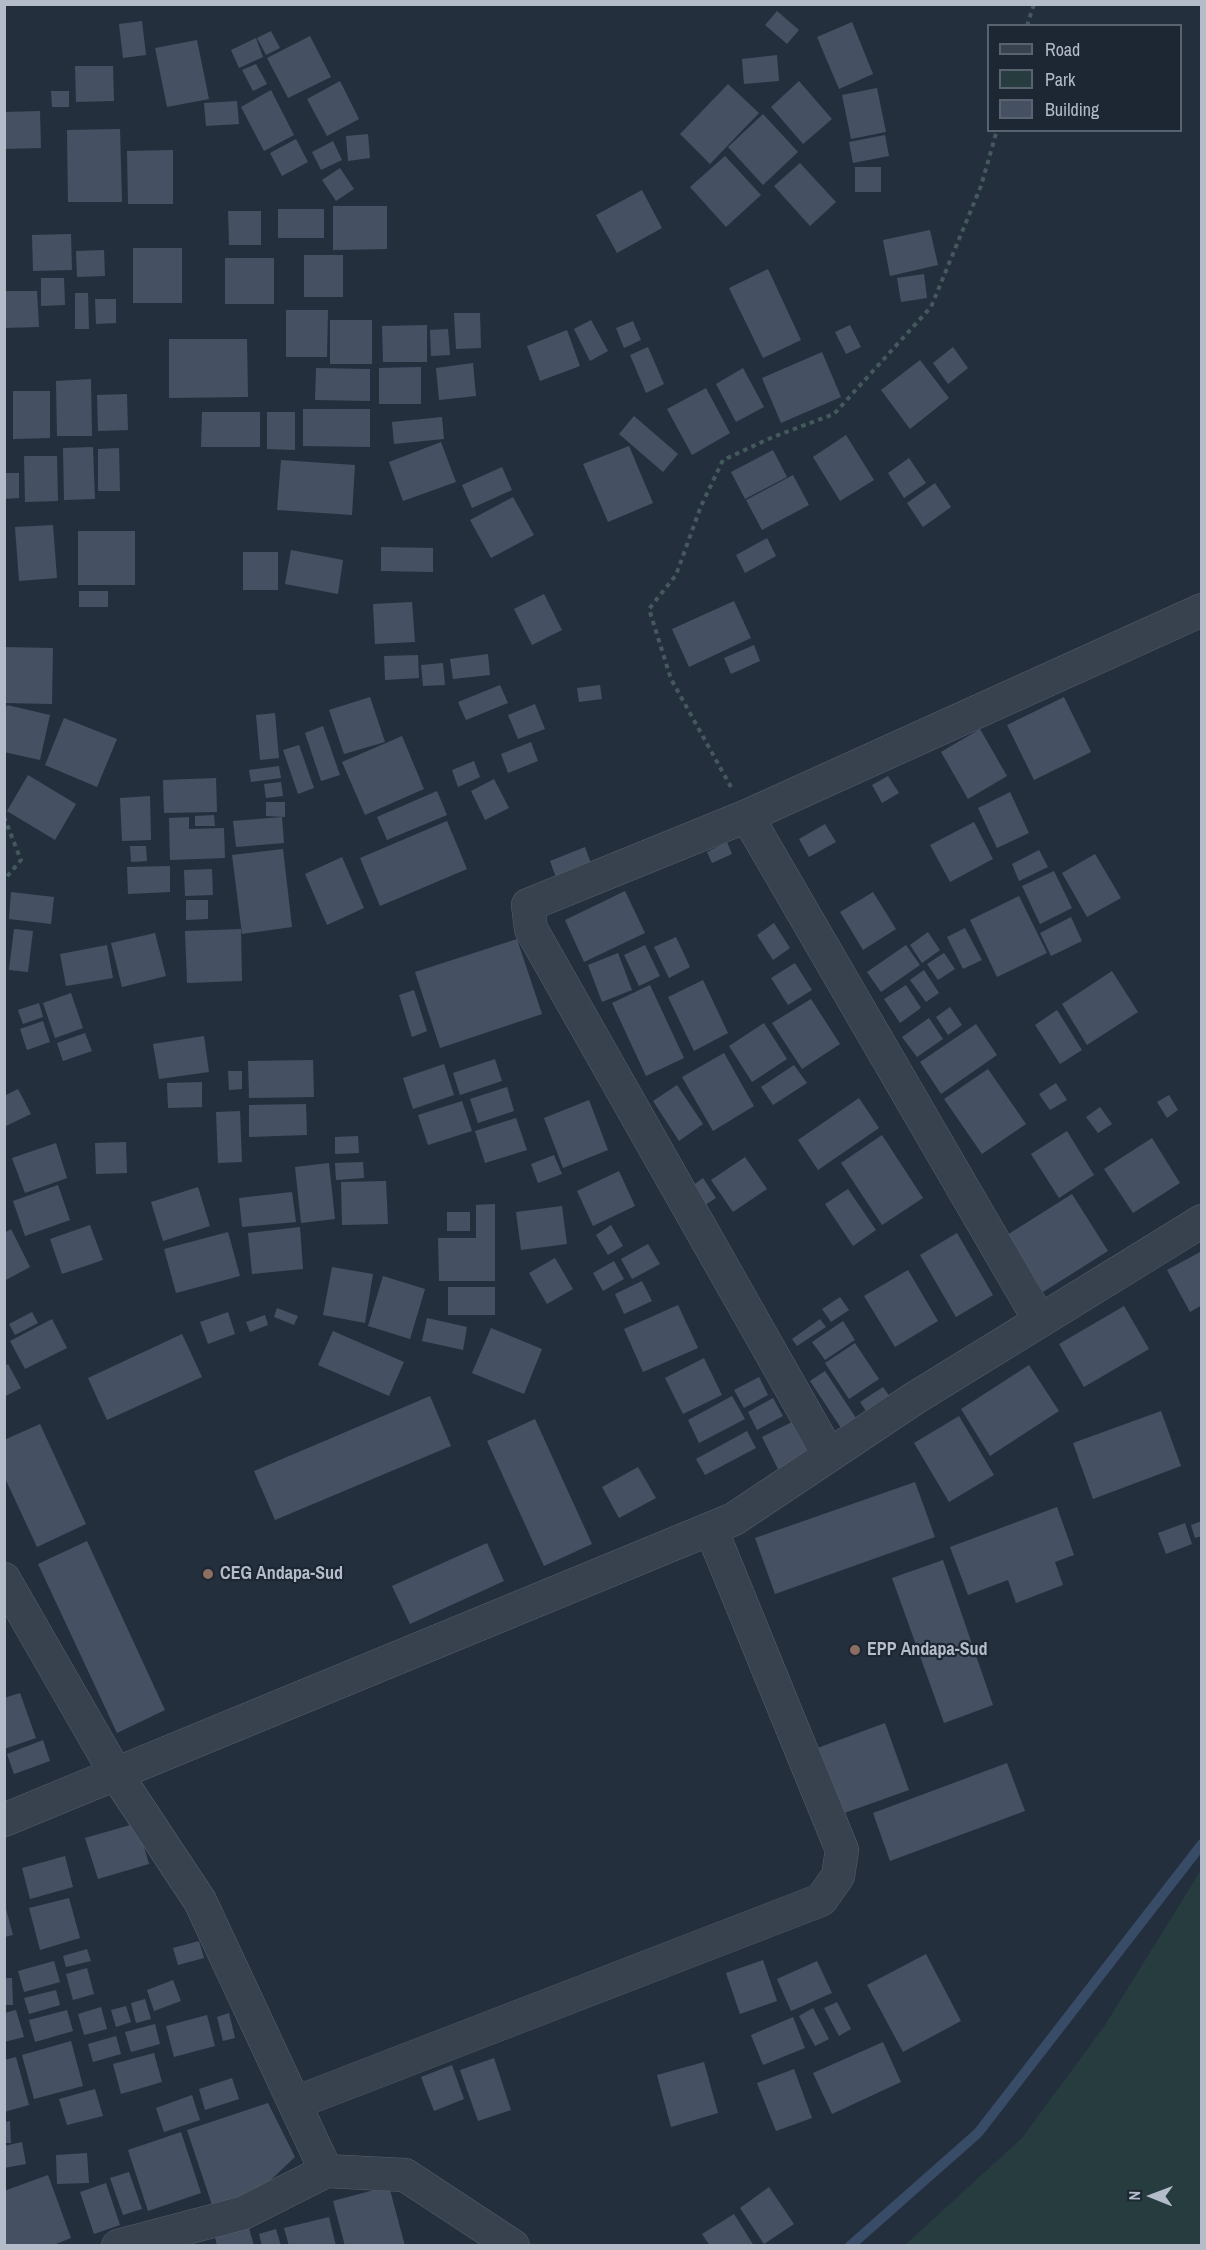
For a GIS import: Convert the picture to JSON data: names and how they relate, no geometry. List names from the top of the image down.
{
  "places": ["CEG Andapa-Sud", "EPP Andapa-Sud"],
  "legend": ["Road", "Park", "Building"],
  "north": "left"
}
